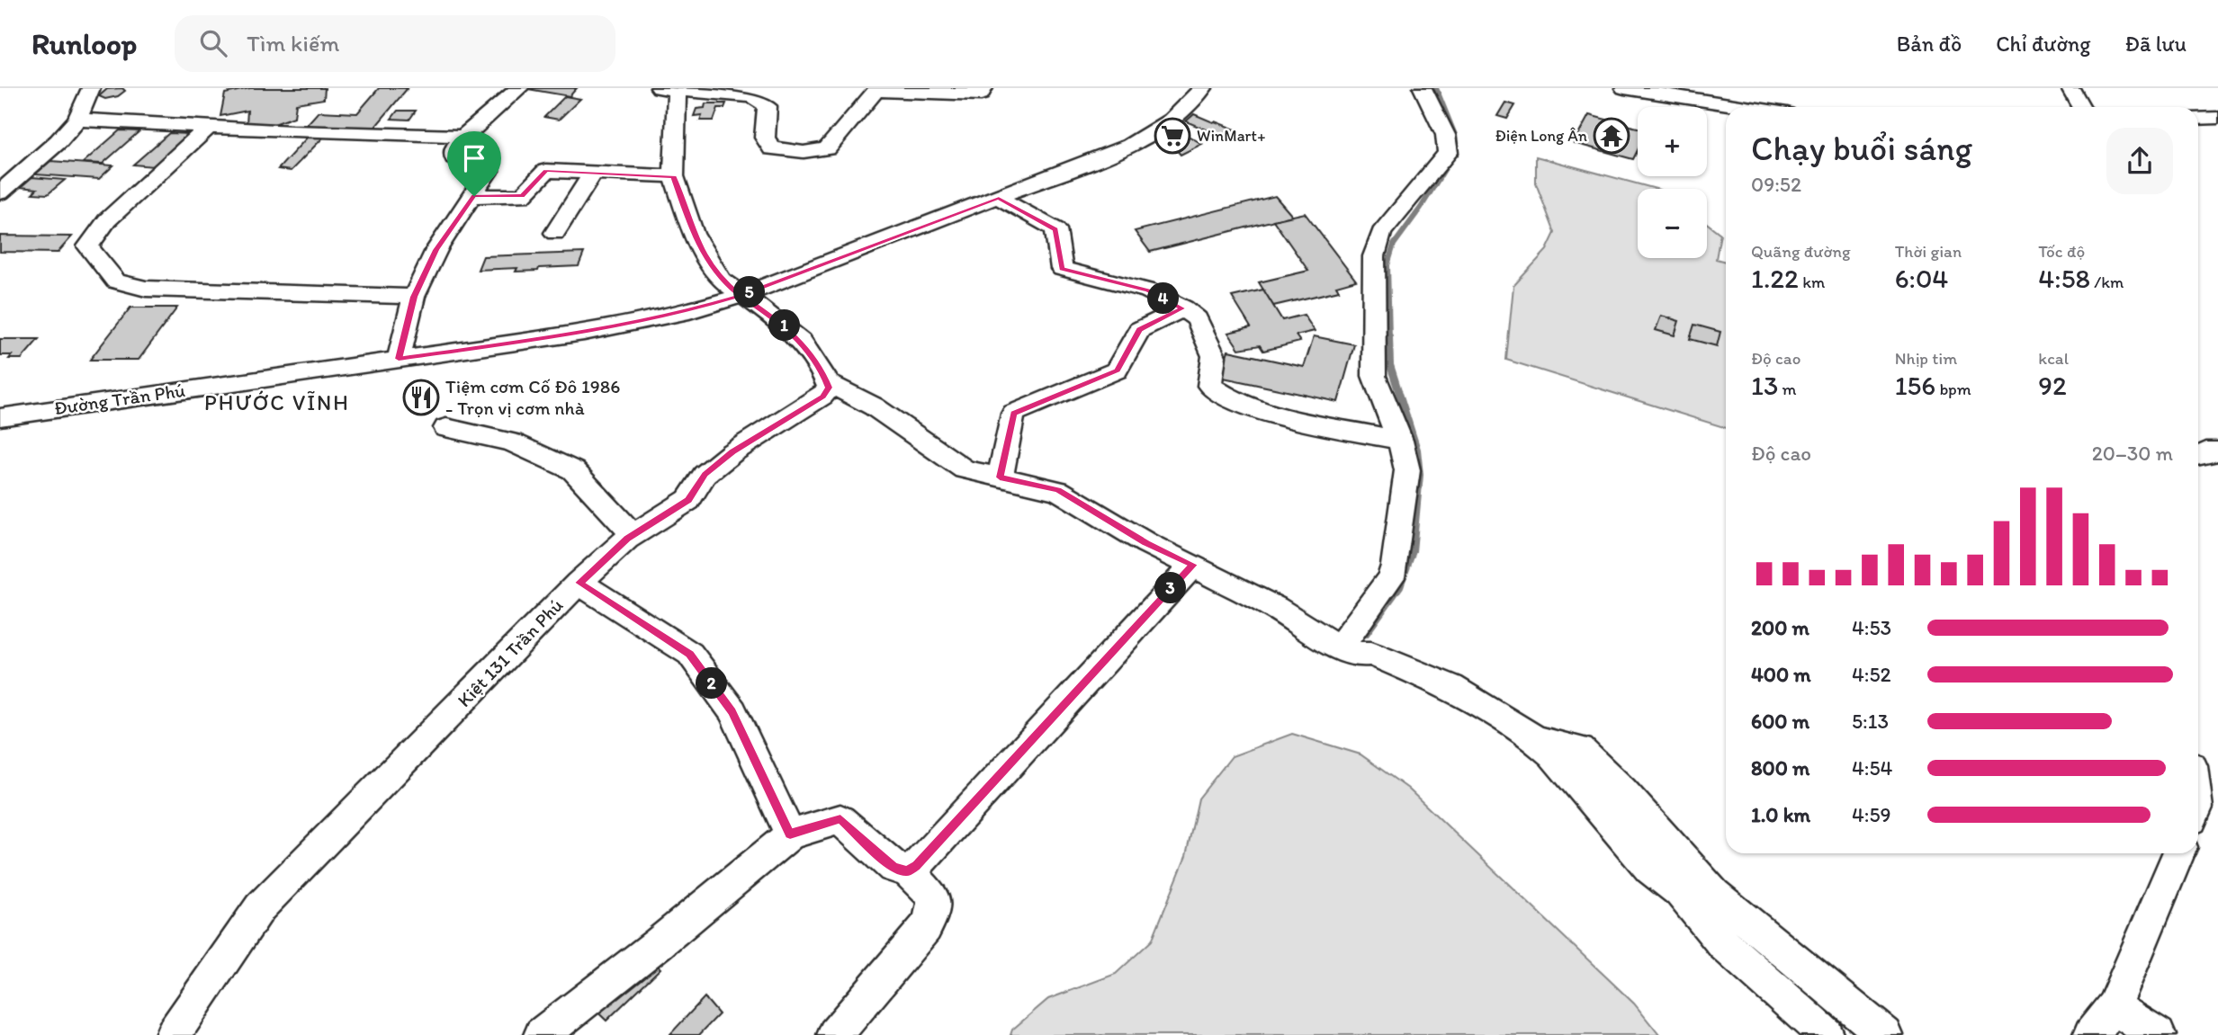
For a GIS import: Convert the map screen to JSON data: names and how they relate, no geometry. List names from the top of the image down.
{
  "streets": {
    "street": ["Đường Trần Phú", "Kiệt 131 Trần Phú"]
  },
  "districts": ["PHƯỚC VĨNH"],
  "places": {
    "supermarket": ["WinMart+"],
    "temple": ["Điện Long Ân"],
    "restaurant": ["Tiệm cơm Cố Đô 1986 - Trọn vị cơm nhà"]
  },
  "page": {
    "header": "Runloop",
    "search": "Tìm kiếm",
    "nav": ["Bản đồ", "Chỉ đường", "Đã lưu"],
    "map_buttons": ["+", "−"],
    "heading": ["Chạy buổi sáng", "09:52"],
    "stats": [
      ["Quãng đường", "1.22 km"],
      ["Thời gian", "6:04"],
      ["Tốc độ", "4:58 /km"],
      ["Độ cao", "13 m"],
      ["Nhịp tim", "156 bpm"],
      ["kcal", "92"]
    ],
    "pins": [
      "5",
      "4",
      "1",
      "3",
      "2"
    ],
    "chart": ["Độ cao", "20–30 m"],
    "list": [
      {
        "name": "200 m",
        "note": "4:53"
      },
      {
        "name": "400 m",
        "note": "4:52"
      },
      {
        "name": "600 m",
        "note": "5:13"
      },
      {
        "name": "800 m",
        "note": "4:54"
      },
      {
        "name": "1.0 km",
        "note": "4:59"
      }
    ]
  }
}
